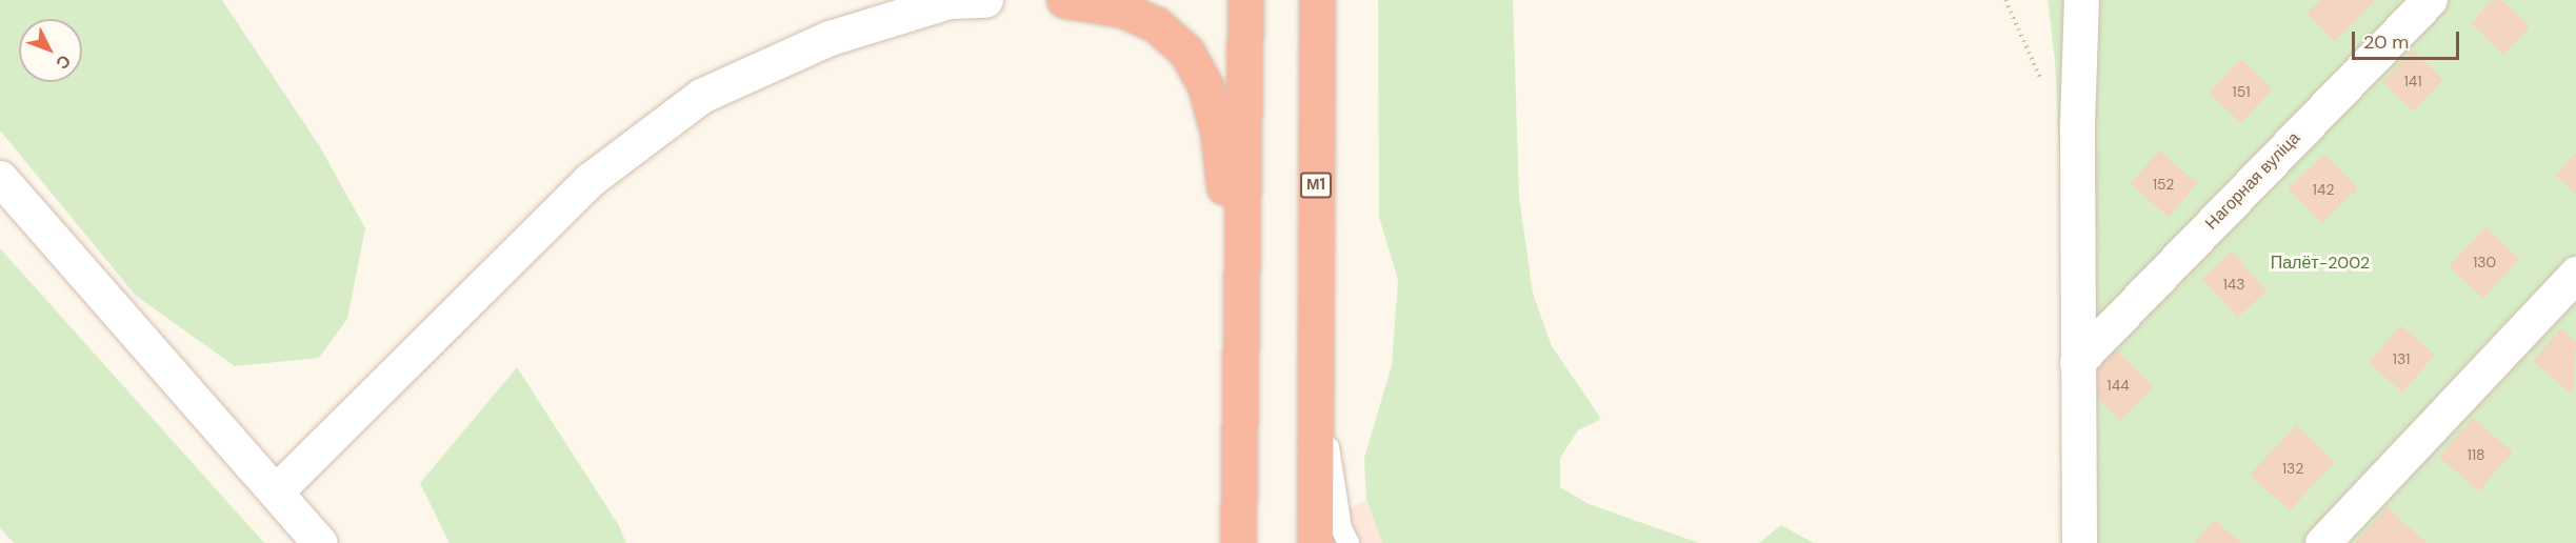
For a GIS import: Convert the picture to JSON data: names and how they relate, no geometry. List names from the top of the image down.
{
  "streets": {
    "highway": ["М1"],
    "street": ["Нагорная вуліца"]
  },
  "parks": ["Палёт-2002"],
  "house_numbers": [
    "141",
    "151",
    "152",
    "142",
    "130",
    "143",
    "131",
    "144",
    "118",
    "132"
  ],
  "scale_bar": "20 m",
  "north": "bottom right"
}
